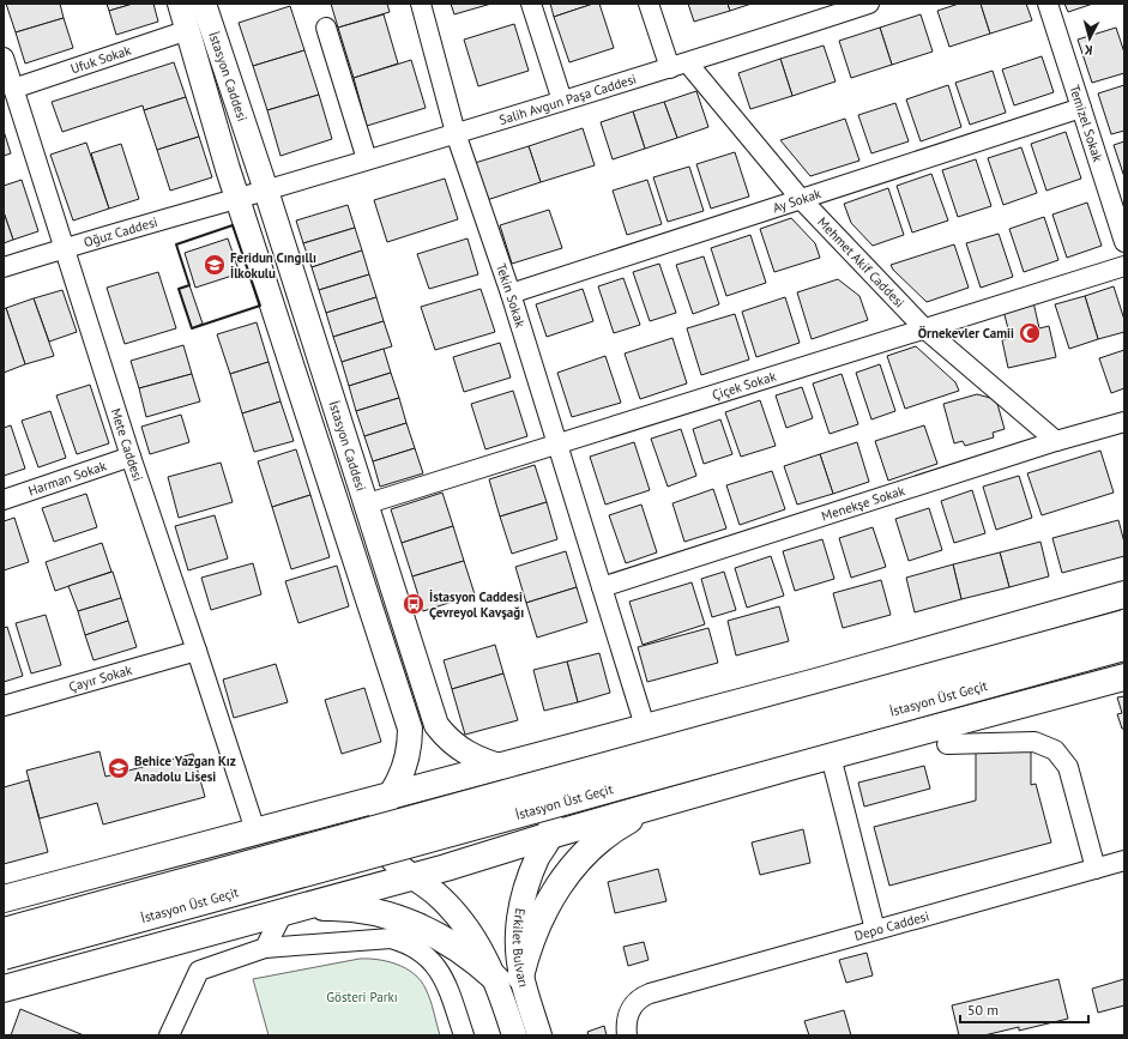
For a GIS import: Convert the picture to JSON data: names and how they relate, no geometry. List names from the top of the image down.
{
  "streets": {
    "highway": ["İstasyon Üst Geçit"],
    "main road": ["İstasyon Caddesi", "Erkilet Bulvarı"],
    "street": [
      "Ufuk Sokak",
      "Salih Avgun Paşa Caddesi",
      "Temizel Sokak",
      "Ay Sokak",
      "Oğuz Caddesi",
      "Mehmet Akif Caddesi",
      "Tekin Sokak",
      "Çiçek Sokak",
      "Mete Caddesi",
      "Harman Sokak",
      "Menekşe Sokak",
      "Çayır Sokak",
      "Depo Caddesi"
    ]
  },
  "crossings": [
    ["Ufuk Sokak", "İstasyon Caddesi"],
    ["Ufuk Sokak", "Mete Caddesi"],
    ["İstasyon Caddesi", "Salih Avgun Paşa Caddesi"],
    ["İstasyon Caddesi", "Oğuz Caddesi"],
    ["İstasyon Caddesi", "Çiçek Sokak"],
    ["İstasyon Caddesi", "Erkilet Bulvarı"],
    ["Salih Avgun Paşa Caddesi", "Oğuz Caddesi"],
    ["Salih Avgun Paşa Caddesi", "Mehmet Akif Caddesi"],
    ["Salih Avgun Paşa Caddesi", "Tekin Sokak"],
    ["Temizel Sokak", "Ay Sokak"],
    ["Ay Sokak", "Mehmet Akif Caddesi"],
    ["Ay Sokak", "Tekin Sokak"],
    ["Oğuz Caddesi", "Mete Caddesi"],
    ["Mehmet Akif Caddesi", "Çiçek Sokak"],
    ["Mehmet Akif Caddesi", "Menekşe Sokak"],
    ["Tekin Sokak", "Çiçek Sokak"],
    ["Tekin Sokak", "Menekşe Sokak"],
    ["Mete Caddesi", "Harman Sokak"],
    ["Mete Caddesi", "Çayır Sokak"]
  ],
  "parks": ["Gösteri Parkı"],
  "places": {
    "school or university": ["Feridun Cıngıllı İlkokulu", "Behice Yazgan Kız Anadolu Lisesi"],
    "mosque": ["Örnekevler Camii"],
    "bus stop": ["İstasyon Caddesi Çevreyol Kavşağı"]
  },
  "scale_bar": "50 m",
  "north": "bottom"
}
